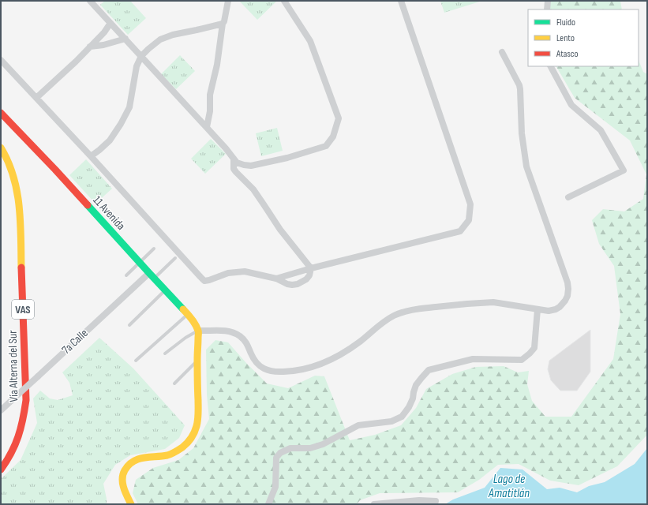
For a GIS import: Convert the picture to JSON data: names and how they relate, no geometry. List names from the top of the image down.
{
  "streets": {
    "main road": ["11 Avenida", "VAS", "Vía Alterna del Sur"],
    "street": ["7a Calle"]
  },
  "crossings": [
    ["11 Avenida", "7a Calle"]
  ],
  "water": ["Lago de Amatitlán"],
  "legend": ["Fluido", "Lento", "Atasco"]
}
